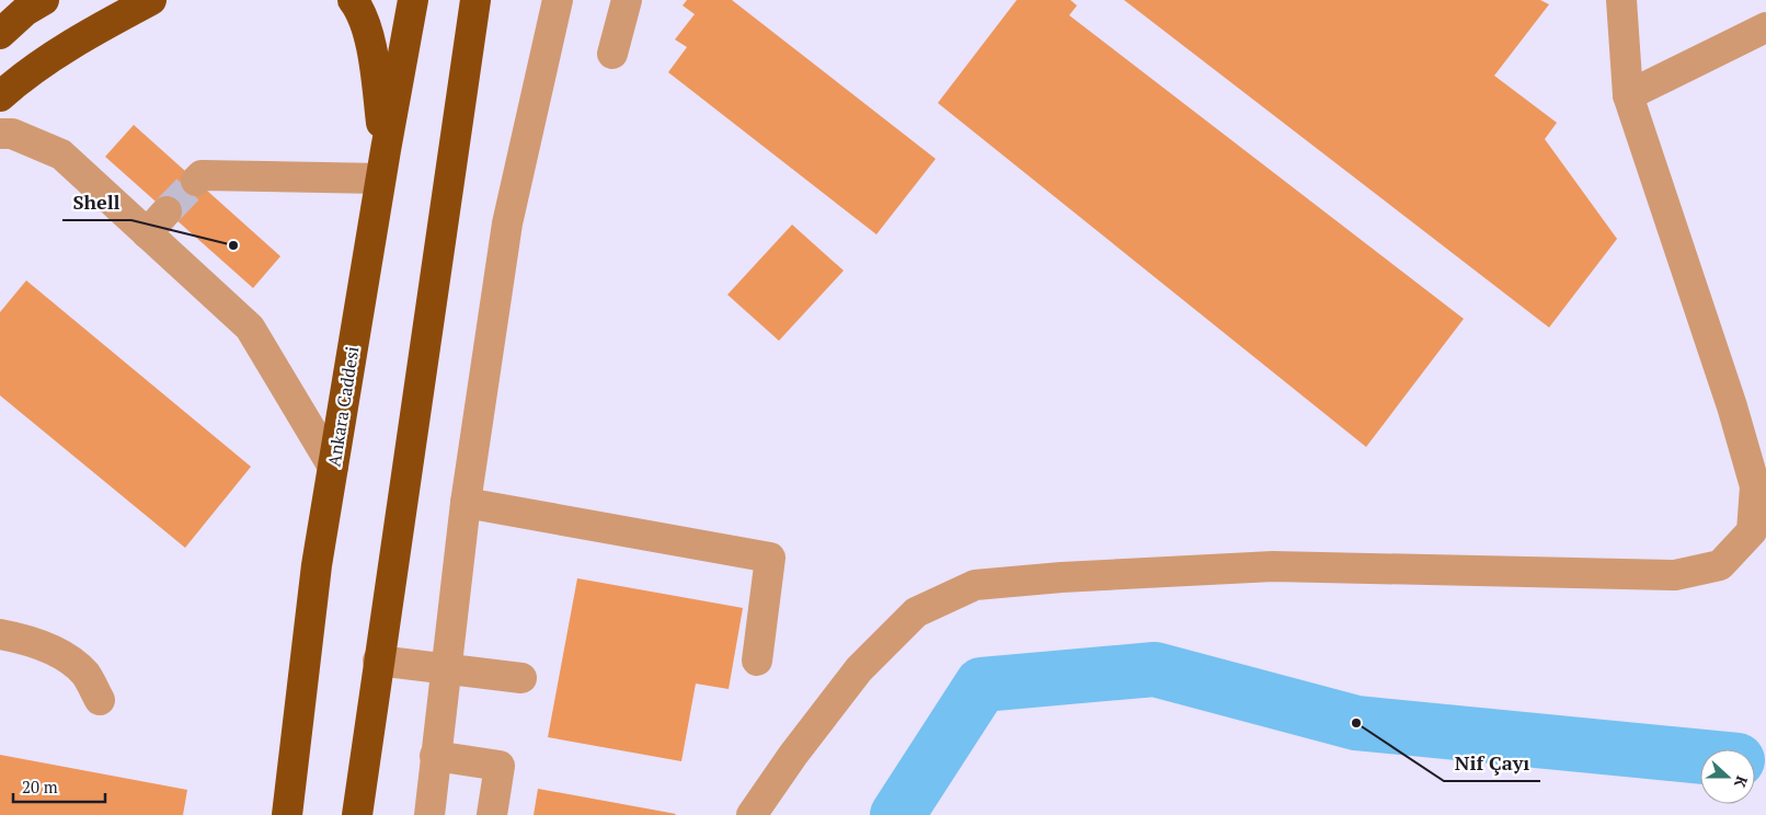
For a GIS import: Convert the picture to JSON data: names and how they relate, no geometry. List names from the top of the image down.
{
  "streets": {
    "highway": ["Ankara Caddesi"]
  },
  "places": ["Shell", "Nif Çayı"],
  "scale_bar": "20 m",
  "north": "right"
}
